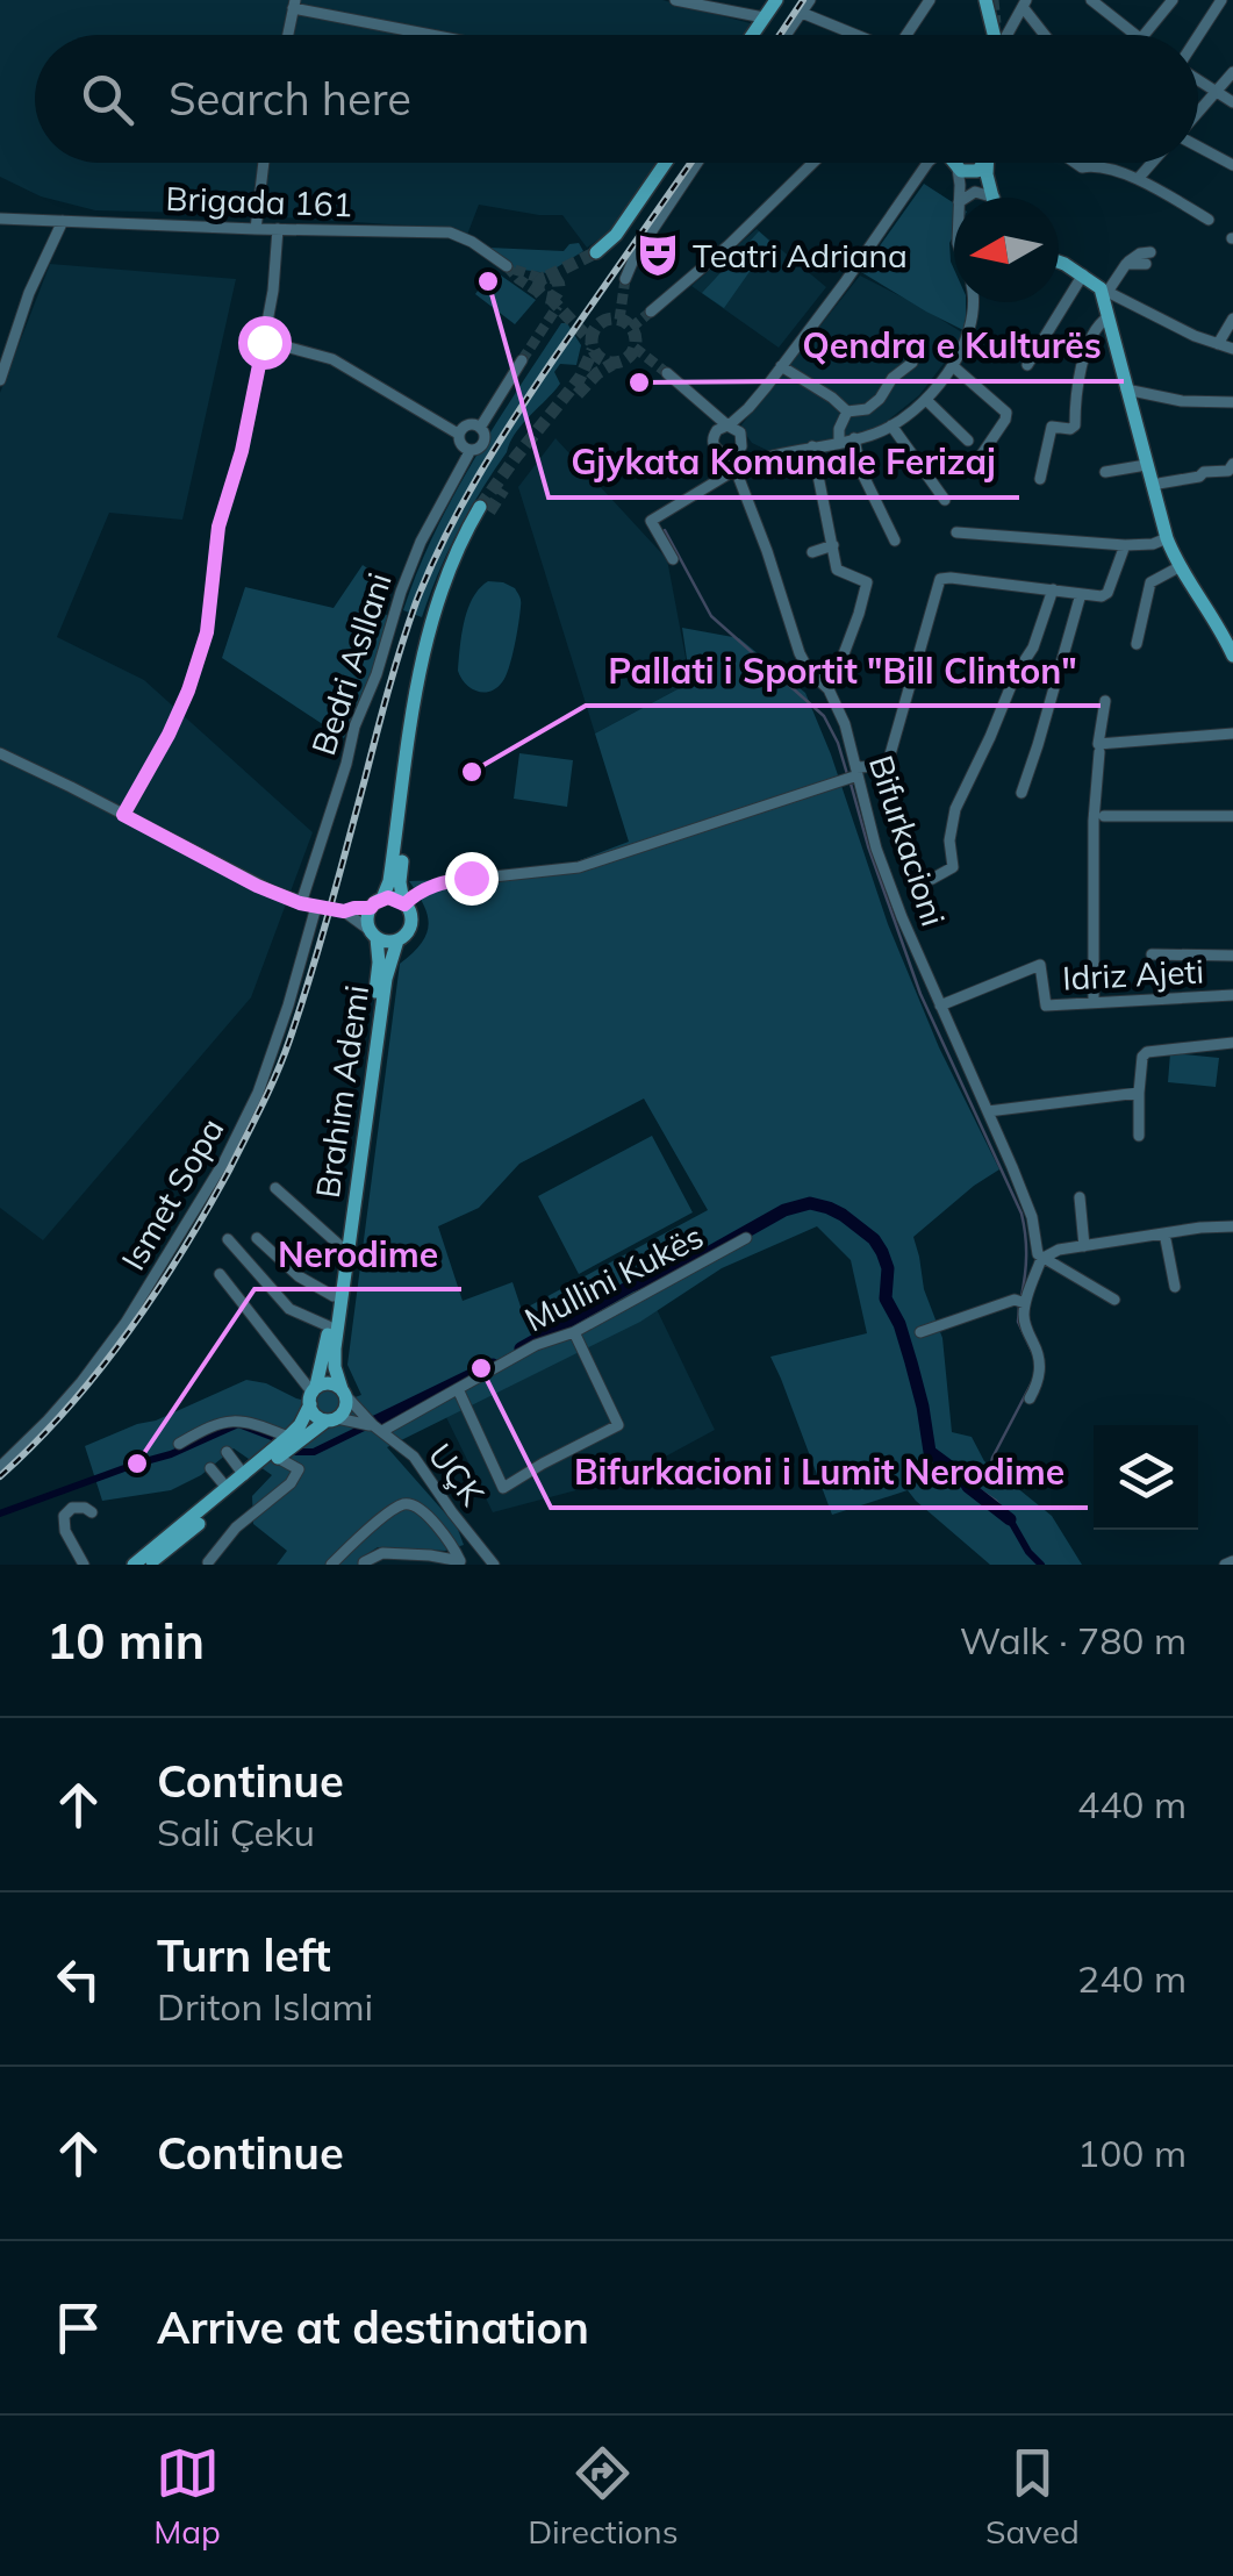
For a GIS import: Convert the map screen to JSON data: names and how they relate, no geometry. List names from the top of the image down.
{
  "streets": {
    "main road": ["Brahim Ademi"],
    "street": [
      "Brigada 161",
      "Bedri Asllani",
      "Bifurkacioni",
      "Idriz Ajeti",
      "Ismet Sopa",
      "Mullini Kukës",
      "UÇK"
    ]
  },
  "crossings": [
    ["Bifurkacioni", "Idriz Ajeti"],
    ["Brahim Ademi", "UÇK"],
    ["Mullini Kukës", "UÇK"]
  ],
  "places": {
    "theatre": ["Teatri Adriana"],
    "other": [
      "Gjykata Komunale Ferizaj",
      "Qendra e Kulturës",
      "Pallati i Sportit \"Bill Clinton\"",
      "Bifurkacioni i Lumit Nerodime",
      "Nerodime"
    ]
  },
  "north": "left",
  "page": {
    "search": "Search here",
    "heading": ["10 min", "Walk · 780 m"],
    "list": [
      ["Continue", "Sali Çeku", "440 m"],
      ["Turn left", "Driton Islami", "240 m"],
      ["Continue", "100 m"],
      "Arrive at destination"
    ],
    "nav": ["Map", "Directions", "Saved"]
  }
}
